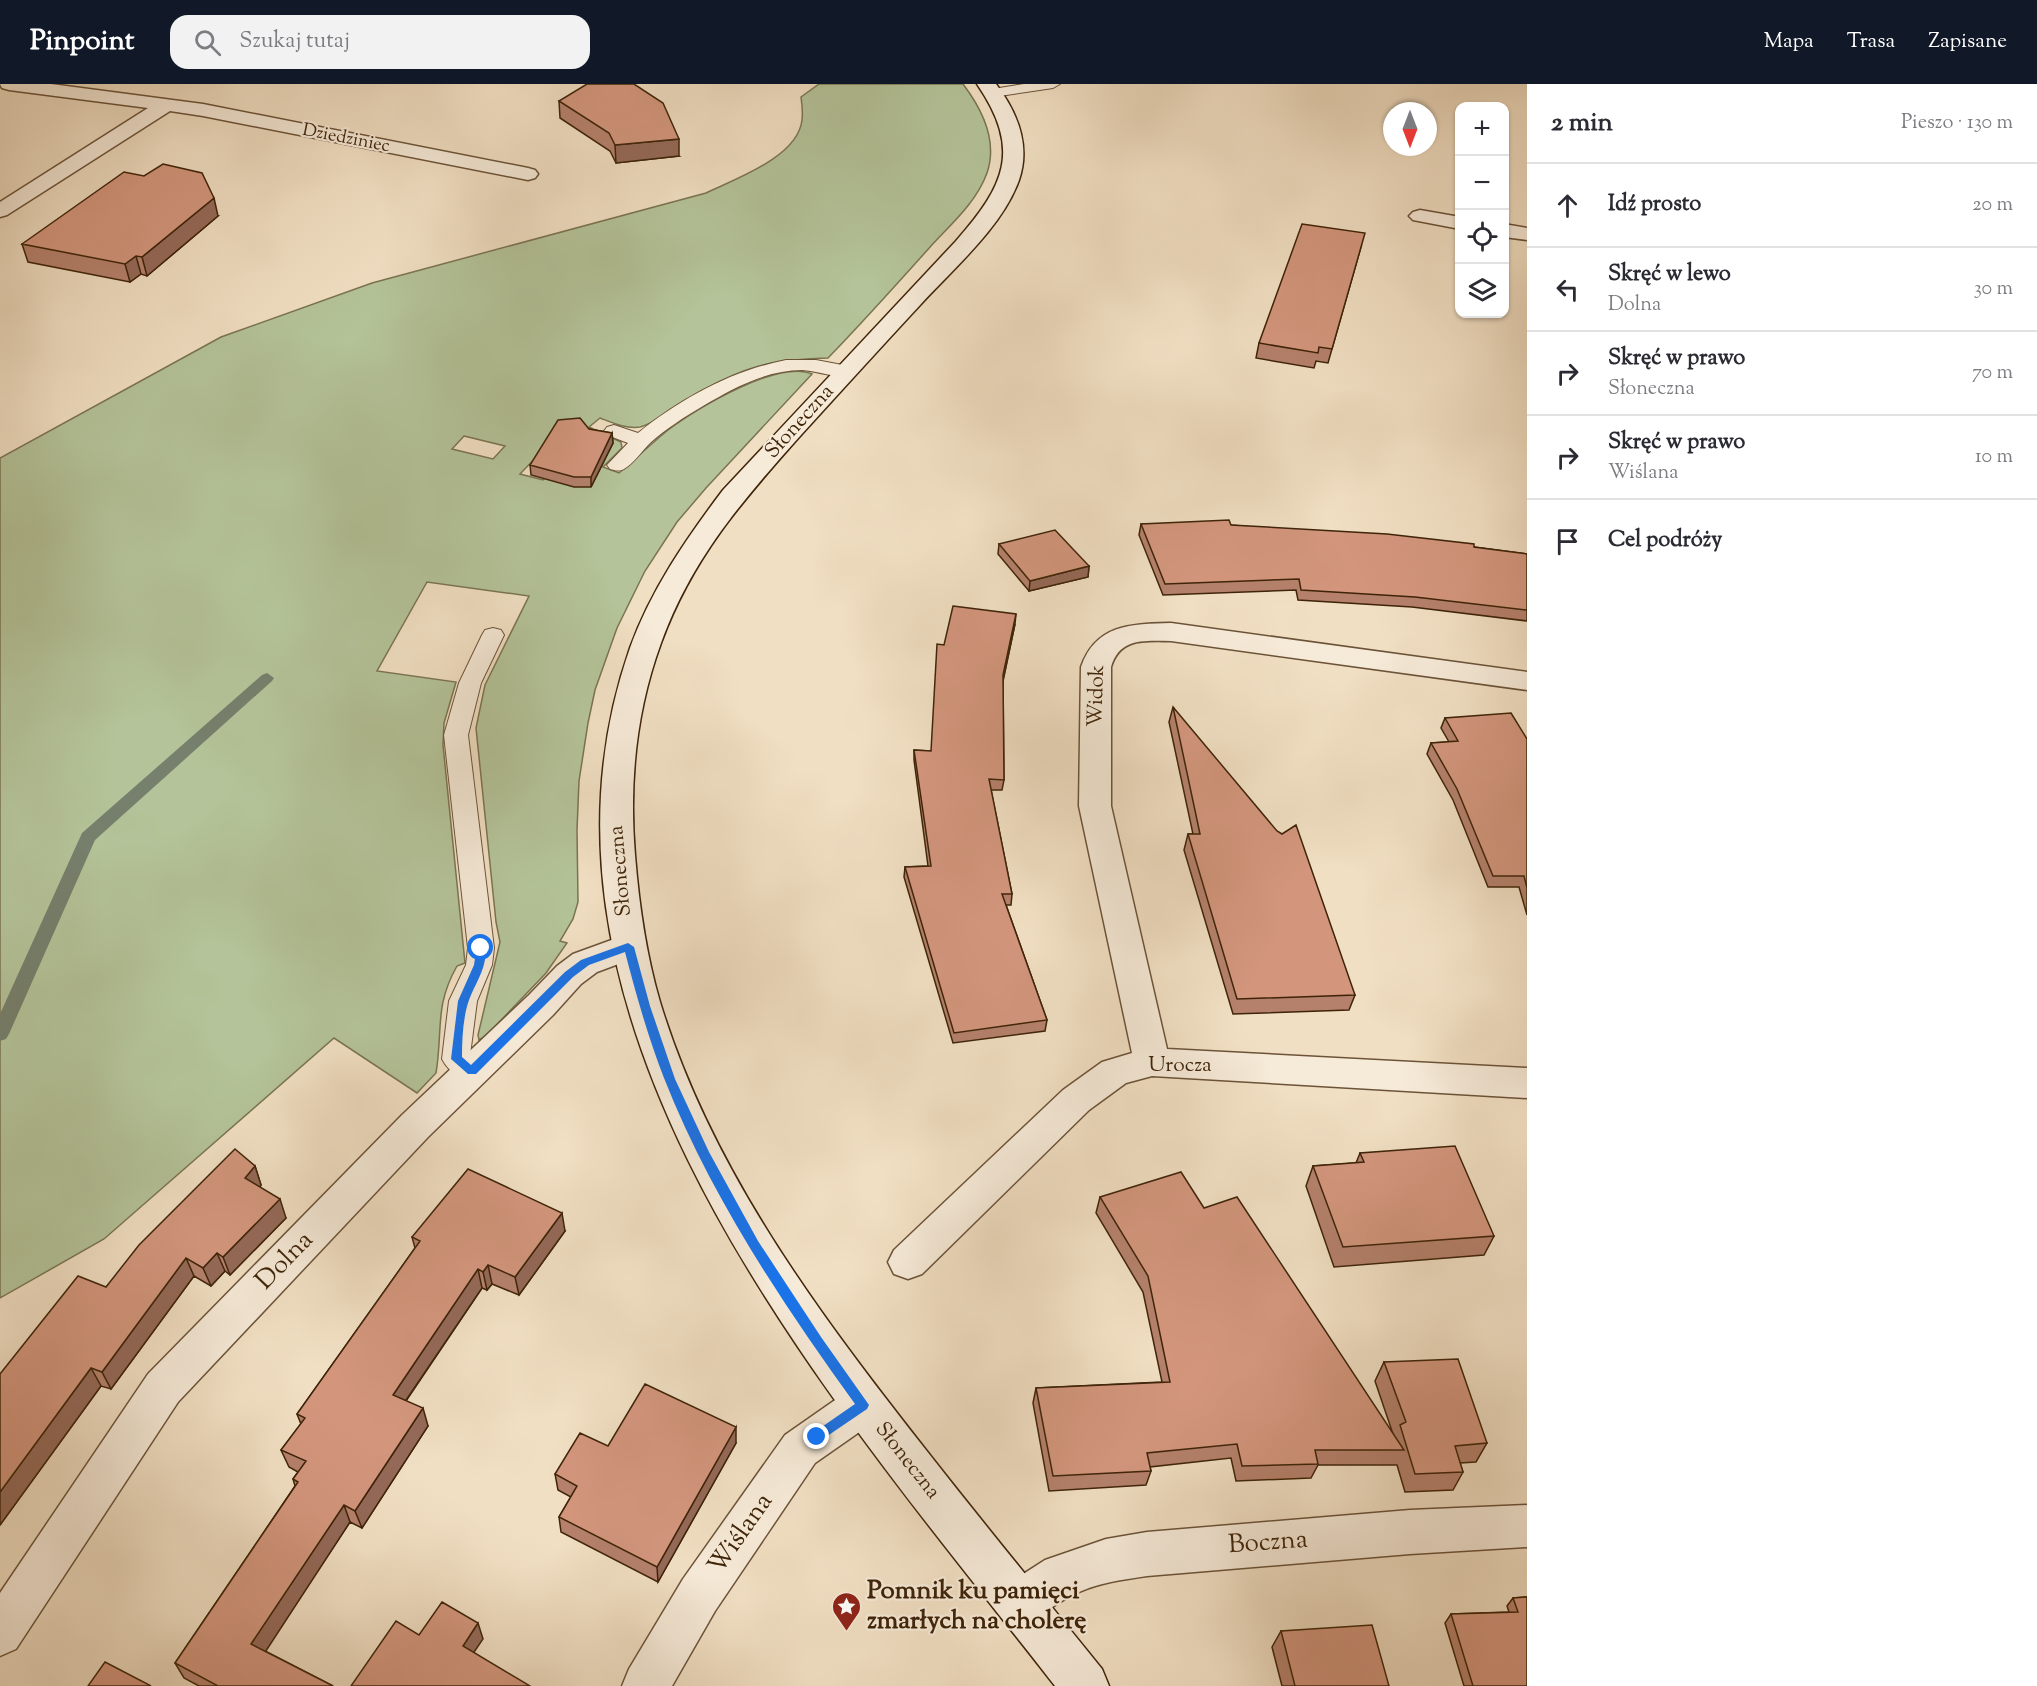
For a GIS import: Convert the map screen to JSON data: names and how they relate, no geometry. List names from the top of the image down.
{
  "streets": {
    "street": [
      "Dziedziniec",
      "Słoneczna",
      "Widok",
      "Urocza",
      "Dolna",
      "Wiślana",
      "Boczna"
    ]
  },
  "crossings": [
    ["Słoneczna", "Dolna"],
    ["Słoneczna", "Wiślana"],
    ["Słoneczna", "Boczna"],
    ["Widok", "Urocza"]
  ],
  "places": {
    "place": ["Pomnik ku pamięci zmarłych na cholerę"]
  },
  "north": "bottom",
  "page": {
    "header": "Pinpoint",
    "search": "Szukaj tutaj",
    "nav": ["Mapa", "Trasa", "Zapisane"],
    "heading": ["2 min", "Pieszo · 130 m"],
    "map_buttons": ["+", "−"],
    "list": [
      ["Idź prosto", "20 m"],
      ["Skręć w lewo", "Dolna", "30 m"],
      ["Skręć w prawo", "Słoneczna", "70 m"],
      ["Skręć w prawo", "Wiślana", "10 m"],
      "Cel podróży"
    ]
  }
}
